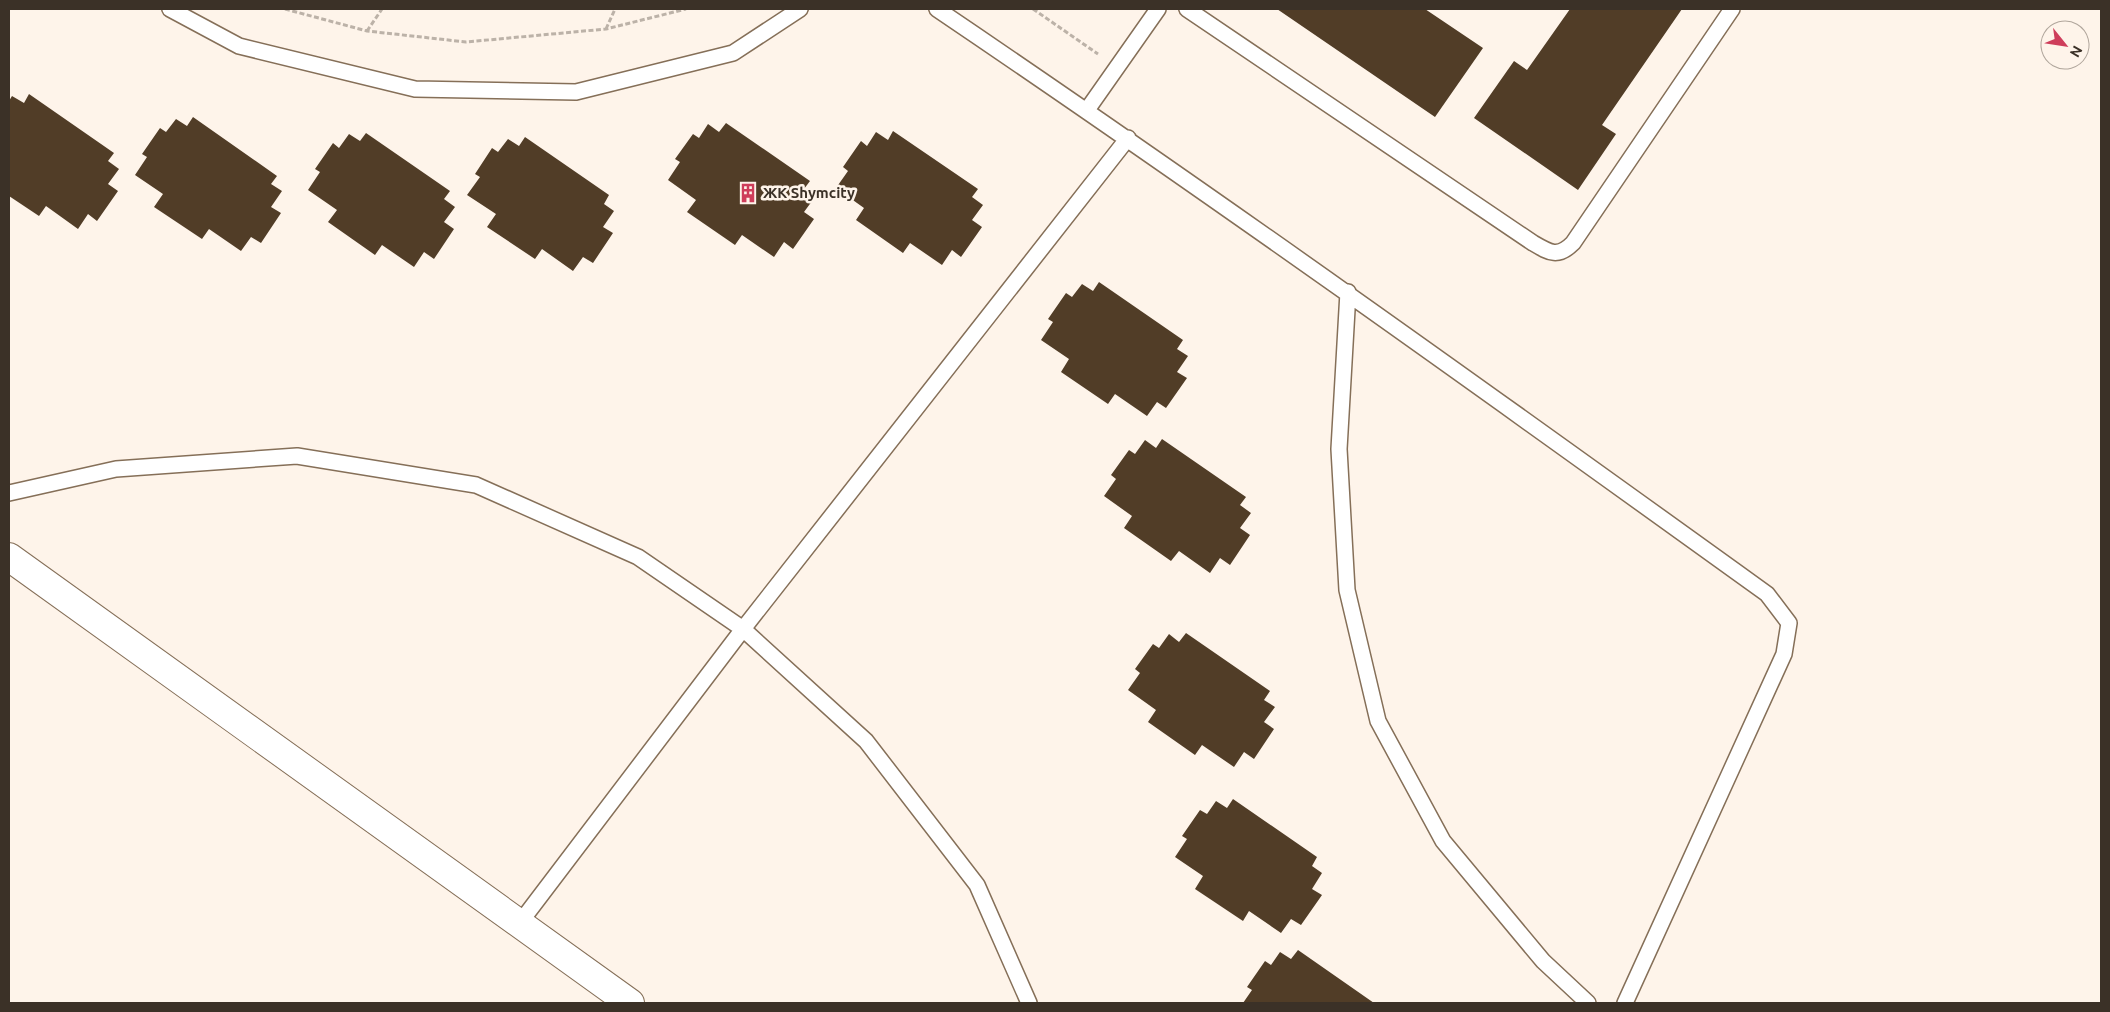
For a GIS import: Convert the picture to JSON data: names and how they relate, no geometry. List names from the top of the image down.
{
  "places": {
    "building": ["ЖК Shymcity"]
  },
  "north": "bottom right"
}
